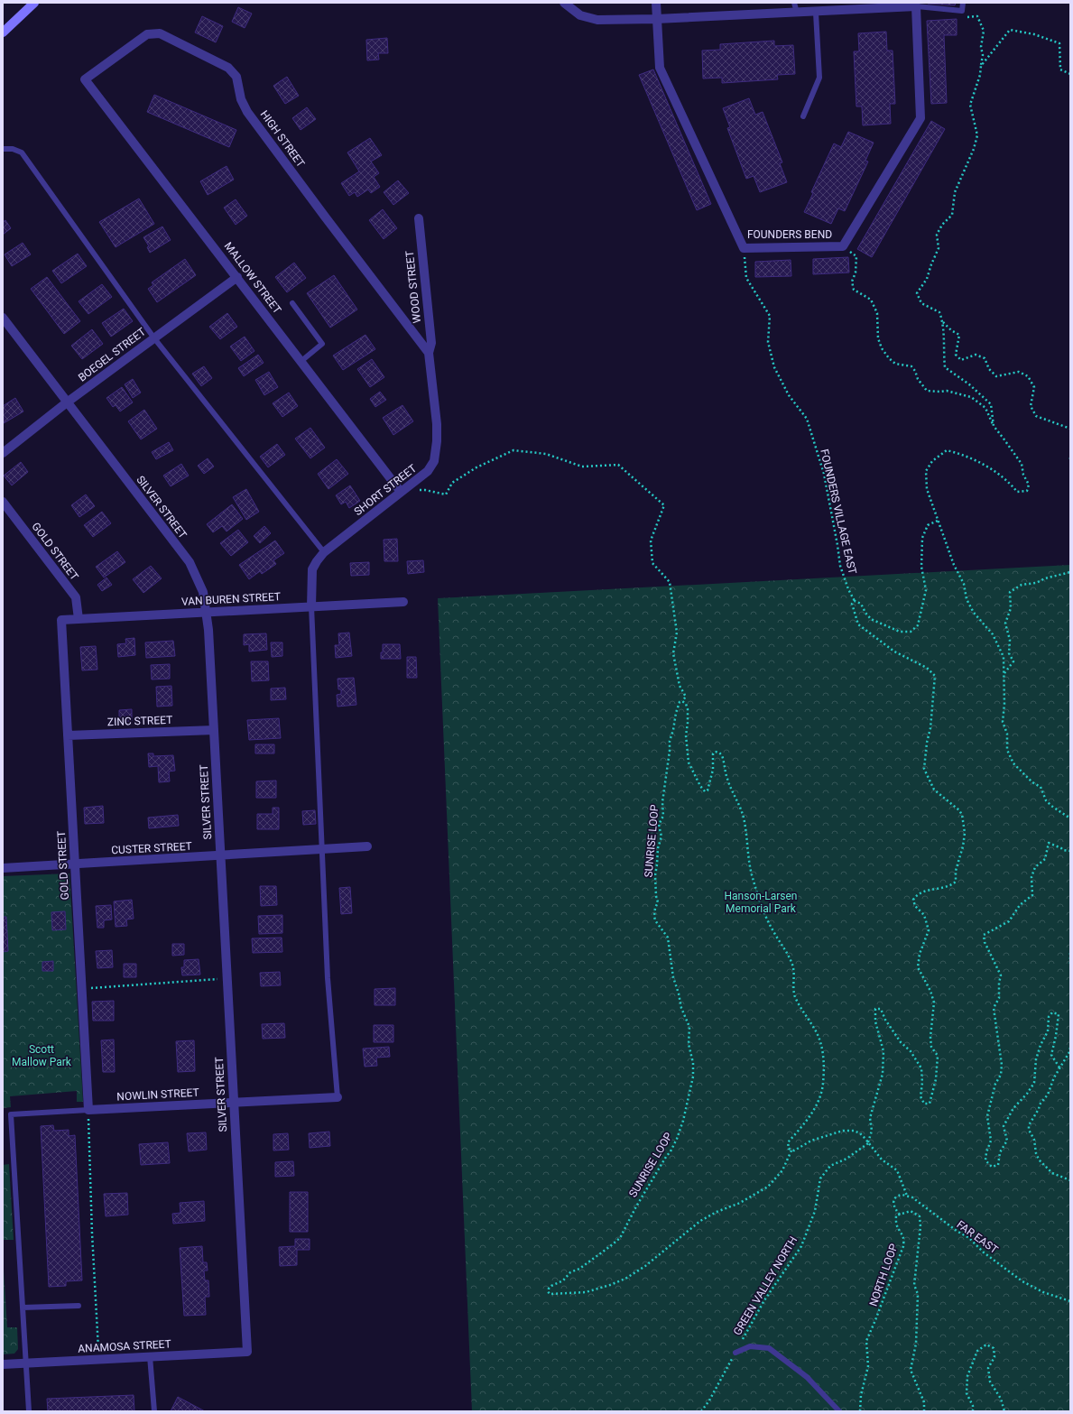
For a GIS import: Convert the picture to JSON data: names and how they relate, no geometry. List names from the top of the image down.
{
  "streets": {
    "street": [
      "HIGH STREET",
      "FOUNDERS BEND",
      "MALLOW STREET",
      "WOOD STREET",
      "BOEGEL STREET",
      "SHORT STREET",
      "SILVER STREET",
      "GOLD STREET",
      "VAN BUREN STREET",
      "ZINC STREET",
      "CUSTER STREET",
      "NOWLIN STREET",
      "ANAMOSA STREET"
    ],
    "path": [
      "FOUNDERS VILLAGE EAST",
      "SUNRISE LOOP",
      "FAR EAST",
      "NORTH LOOP",
      "GREEN VALLEY NORTH"
    ]
  },
  "crossings": [
    ["HIGH STREET", "MALLOW STREET"],
    ["HIGH STREET", "WOOD STREET"],
    ["HIGH STREET", "SHORT STREET"],
    ["FOUNDERS BEND", "FOUNDERS VILLAGE EAST"],
    ["MALLOW STREET", "BOEGEL STREET"],
    ["MALLOW STREET", "SHORT STREET"],
    ["WOOD STREET", "SHORT STREET"],
    ["BOEGEL STREET", "SILVER STREET"],
    ["SHORT STREET", "VAN BUREN STREET"],
    ["SILVER STREET", "VAN BUREN STREET"],
    ["SILVER STREET", "ZINC STREET"],
    ["SILVER STREET", "CUSTER STREET"],
    ["SILVER STREET", "NOWLIN STREET"],
    ["SILVER STREET", "ANAMOSA STREET"],
    ["GOLD STREET", "VAN BUREN STREET"],
    ["GOLD STREET", "ZINC STREET"],
    ["GOLD STREET", "CUSTER STREET"],
    ["GOLD STREET", "NOWLIN STREET"]
  ],
  "parks": ["Hanson-Larsen Memorial Park", "Scott Mallow Park"]
}
